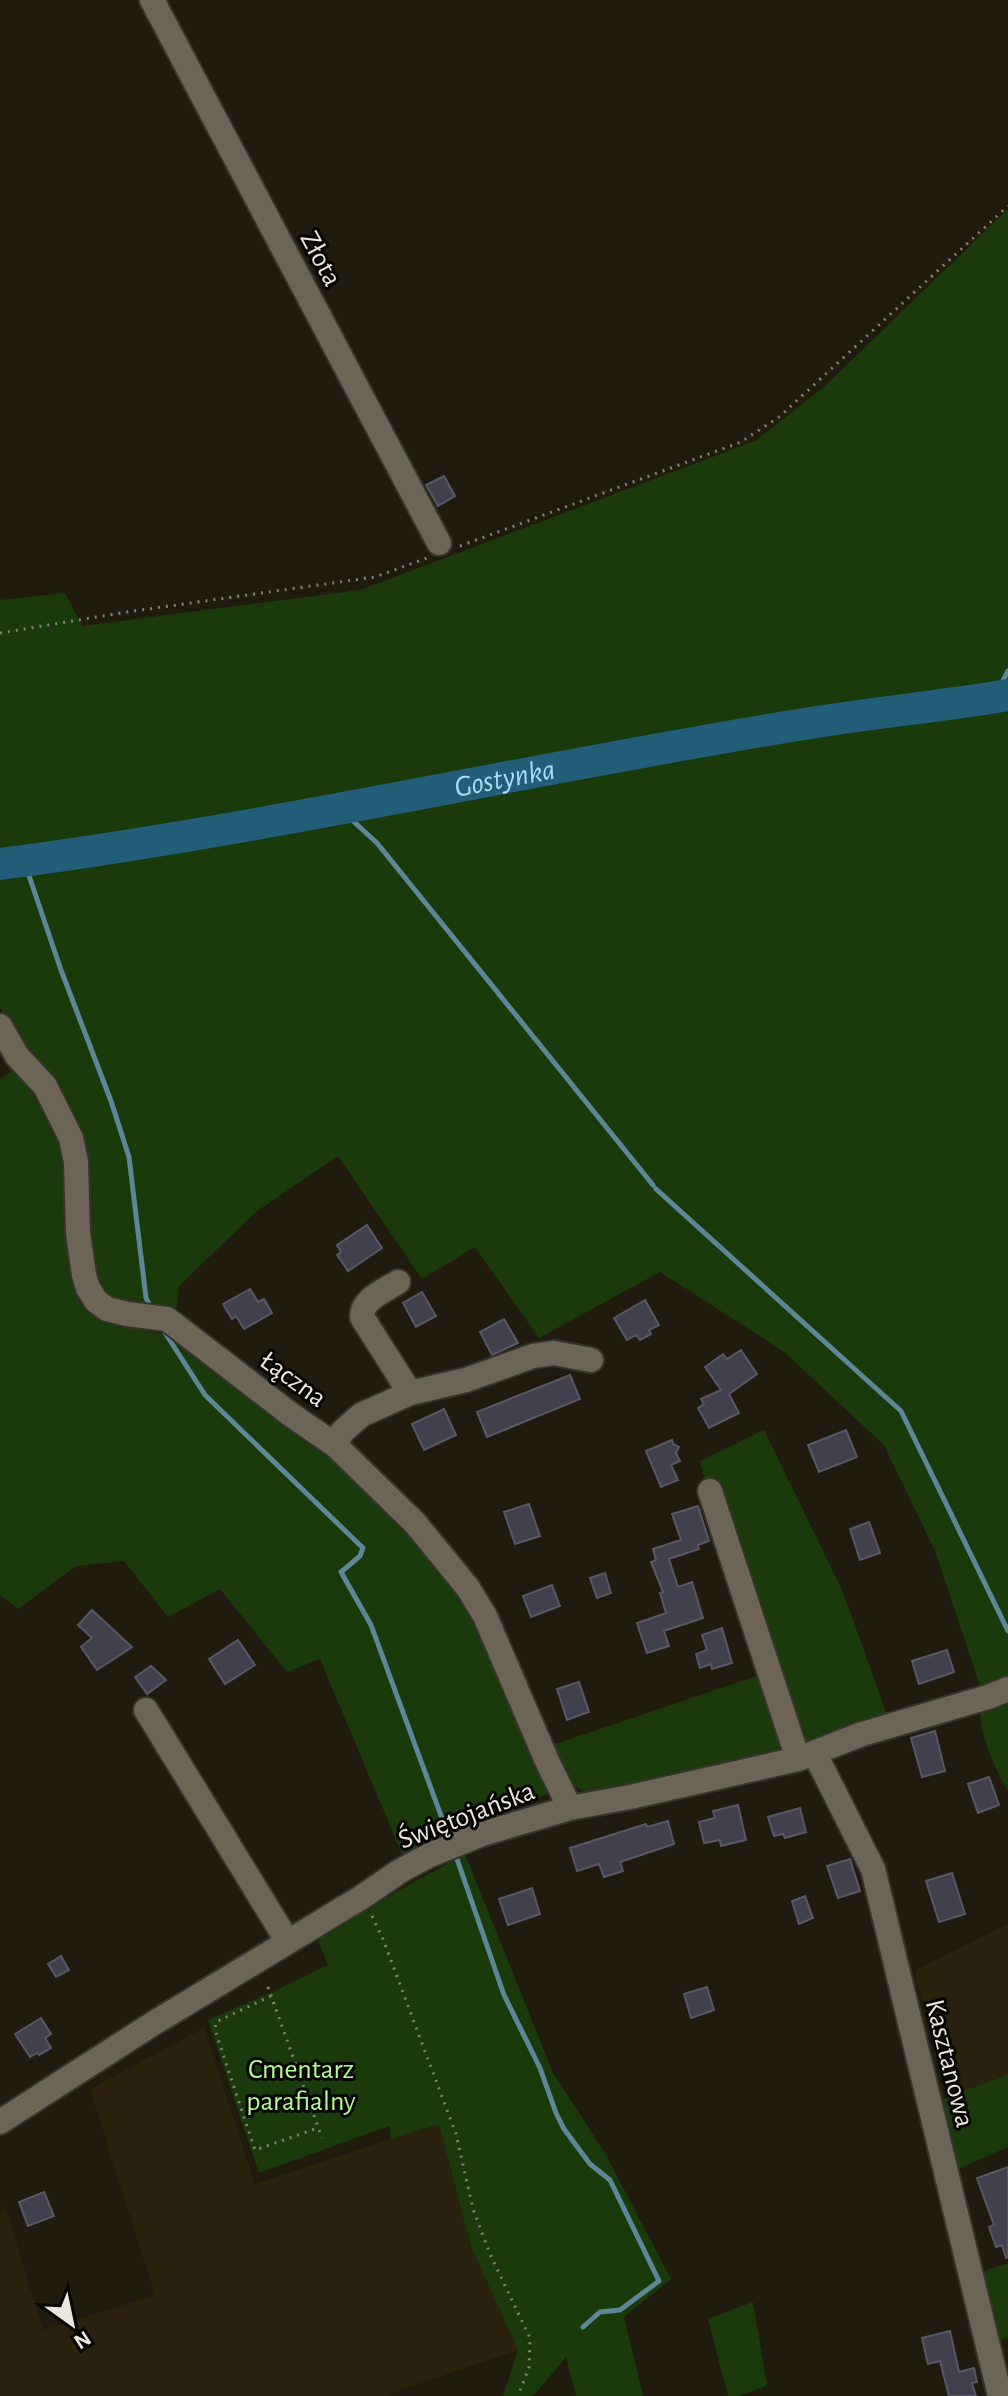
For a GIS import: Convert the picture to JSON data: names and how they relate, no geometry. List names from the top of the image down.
{
  "streets": {
    "street": [
      "Złota",
      "Łączna",
      "Świętojańska",
      "Kasztanowa"
    ]
  },
  "crossings": [
    ["Łączna", "Świętojańska"],
    ["Świętojańska", "Kasztanowa"]
  ],
  "water": ["Gostynka"],
  "parks": ["Cmentarz parafialny"],
  "north": "bottom right"
}
